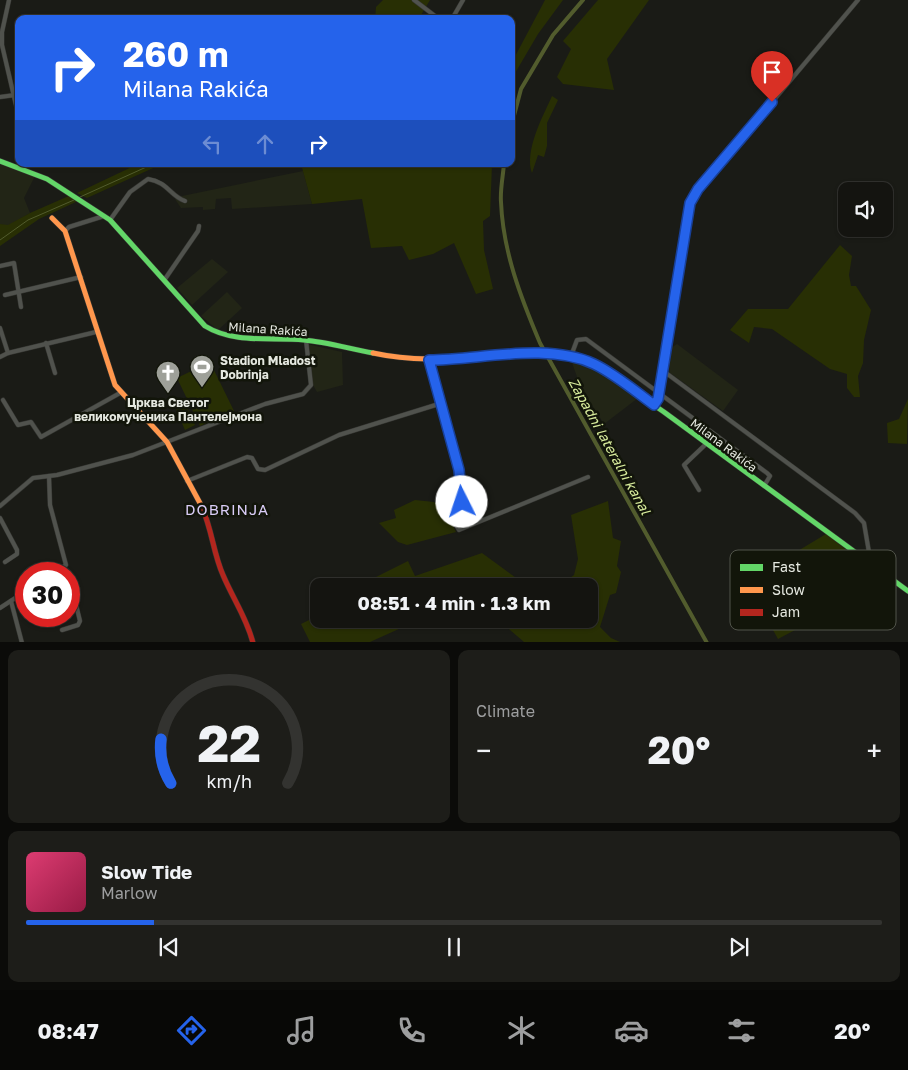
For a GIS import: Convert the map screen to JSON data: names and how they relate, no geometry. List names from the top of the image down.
{
  "streets": {
    "main road": ["Milana Rakića"]
  },
  "districts": ["DOBRINJA"],
  "water": ["Zapadni lateralni kanal"],
  "places": {
    "sports": ["Stadion Mladost Dobrinja"],
    "church": ["Црква Светог великомученика Пантелејмона"]
  },
  "legend": ["Fast", "Slow", "Jam"],
  "page": {
    "turn": ["260 m", "Milana Rakića"],
    "limit": "30",
    "trip": "08:51 · 4 min · 1.3 km",
    "tile": "Climate",
    "heat": ["−", "20°", "+"],
    "song": ["Slow Tide", "Marlow"],
    "tabs": ["08:47", "20°"],
    "gauge": ["22", "km/h"]
  }
}
